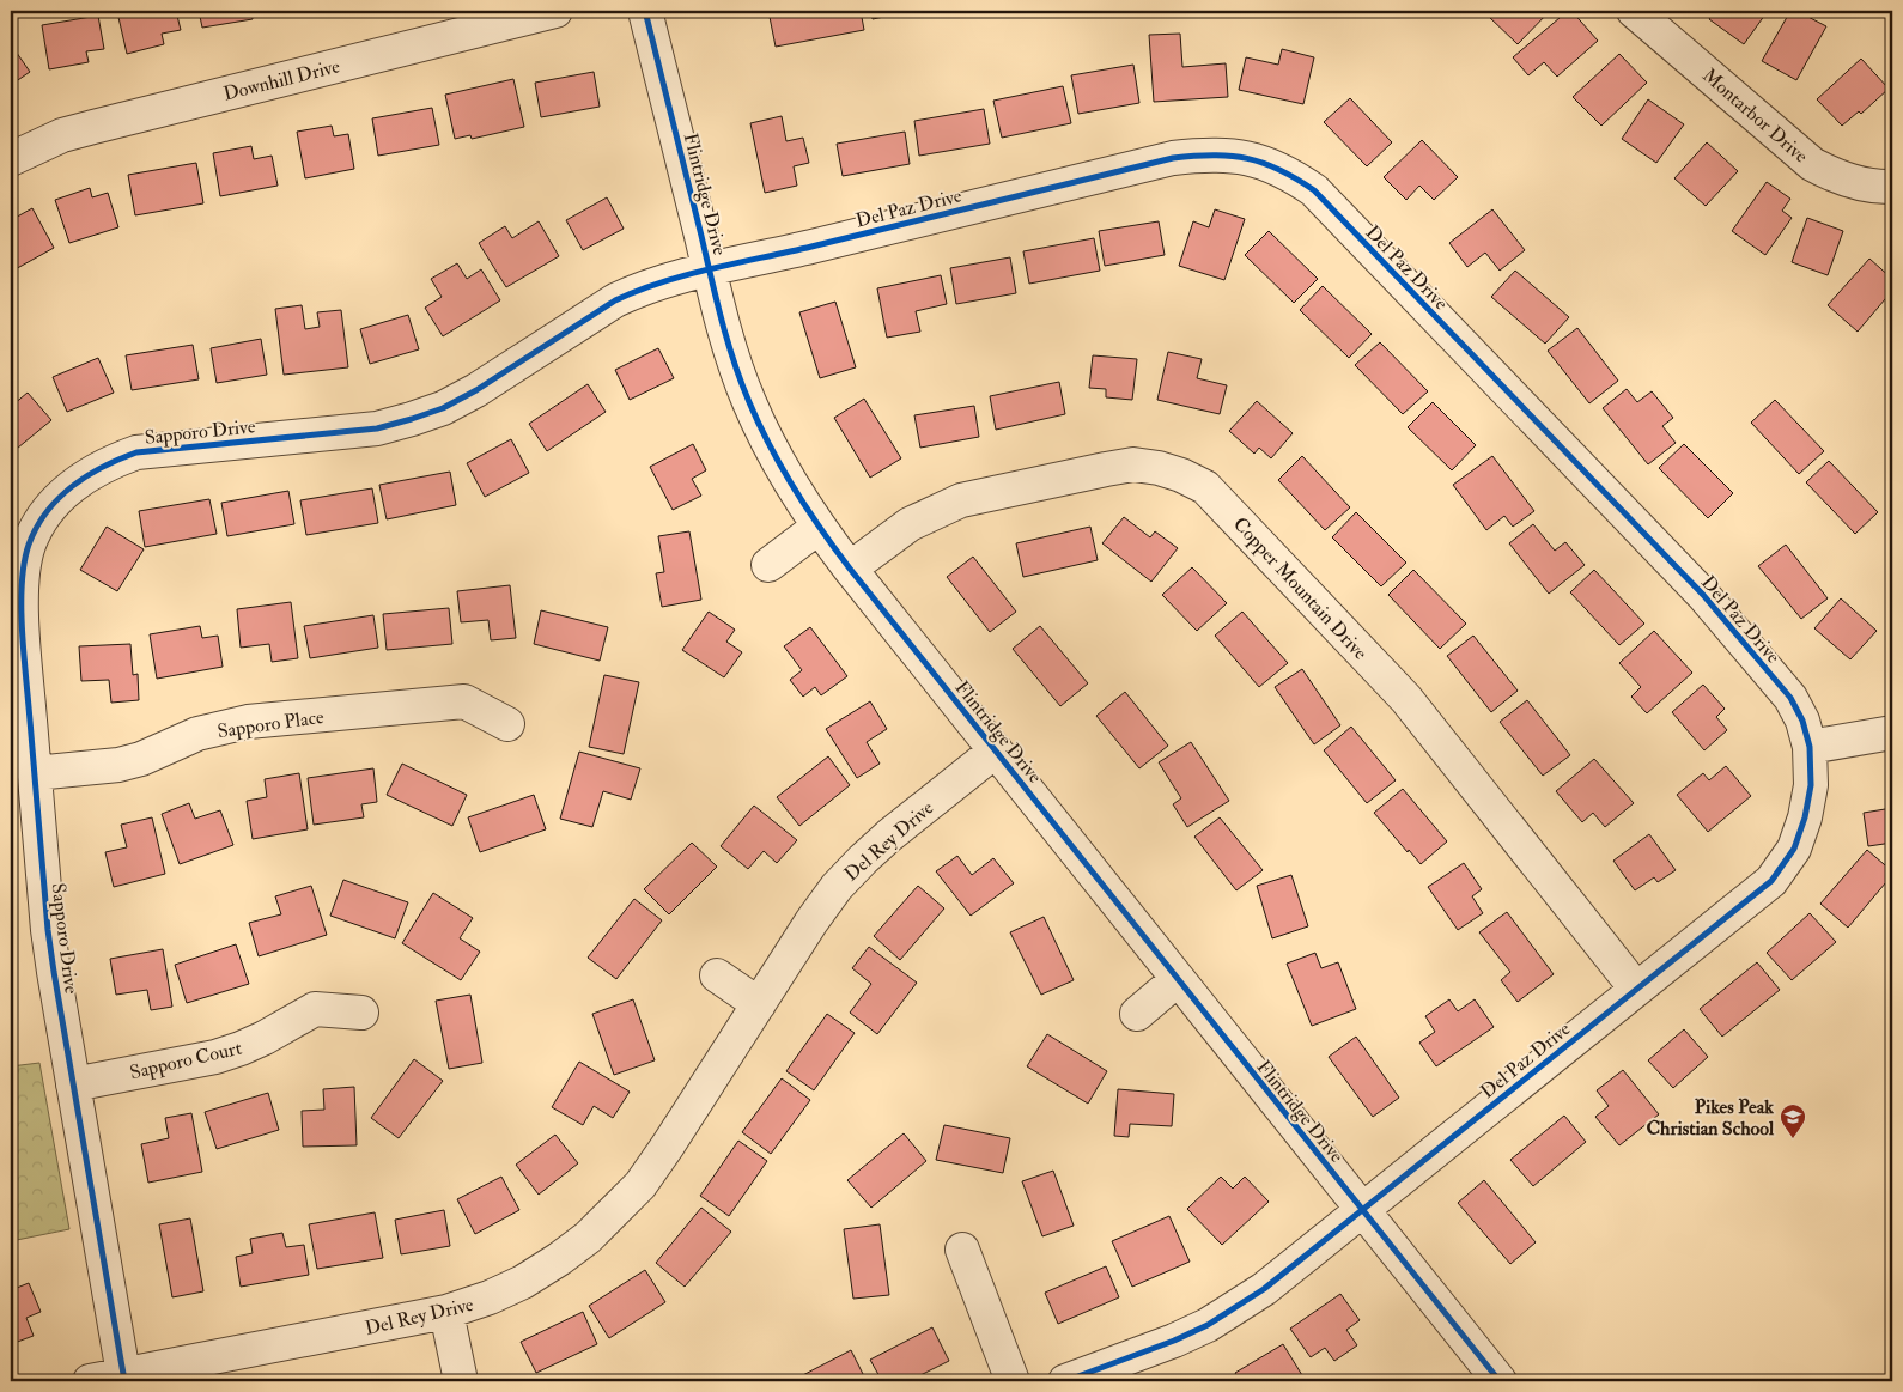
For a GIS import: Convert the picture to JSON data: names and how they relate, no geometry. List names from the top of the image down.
{
  "streets": {
    "street": [
      "Downhill Drive",
      "Montarbor Drive",
      "Flintridge Drive",
      "Del Paz Drive",
      "Sapporo Drive",
      "Copper Mountain Drive",
      "Sapporo Place",
      "Del Rey Drive",
      "Sapporo Court"
    ]
  },
  "crossings": [
    ["Flintridge Drive", "Del Paz Drive"],
    ["Flintridge Drive", "Sapporo Drive"],
    ["Flintridge Drive", "Copper Mountain Drive"],
    ["Flintridge Drive", "Del Rey Drive"],
    ["Del Paz Drive", "Sapporo Drive"],
    ["Del Paz Drive", "Copper Mountain Drive"],
    ["Sapporo Drive", "Sapporo Place"],
    ["Sapporo Drive", "Del Rey Drive"],
    ["Sapporo Drive", "Sapporo Court"]
  ],
  "places": {
    "school or university": ["Pikes Peak Christian School"]
  }
}
